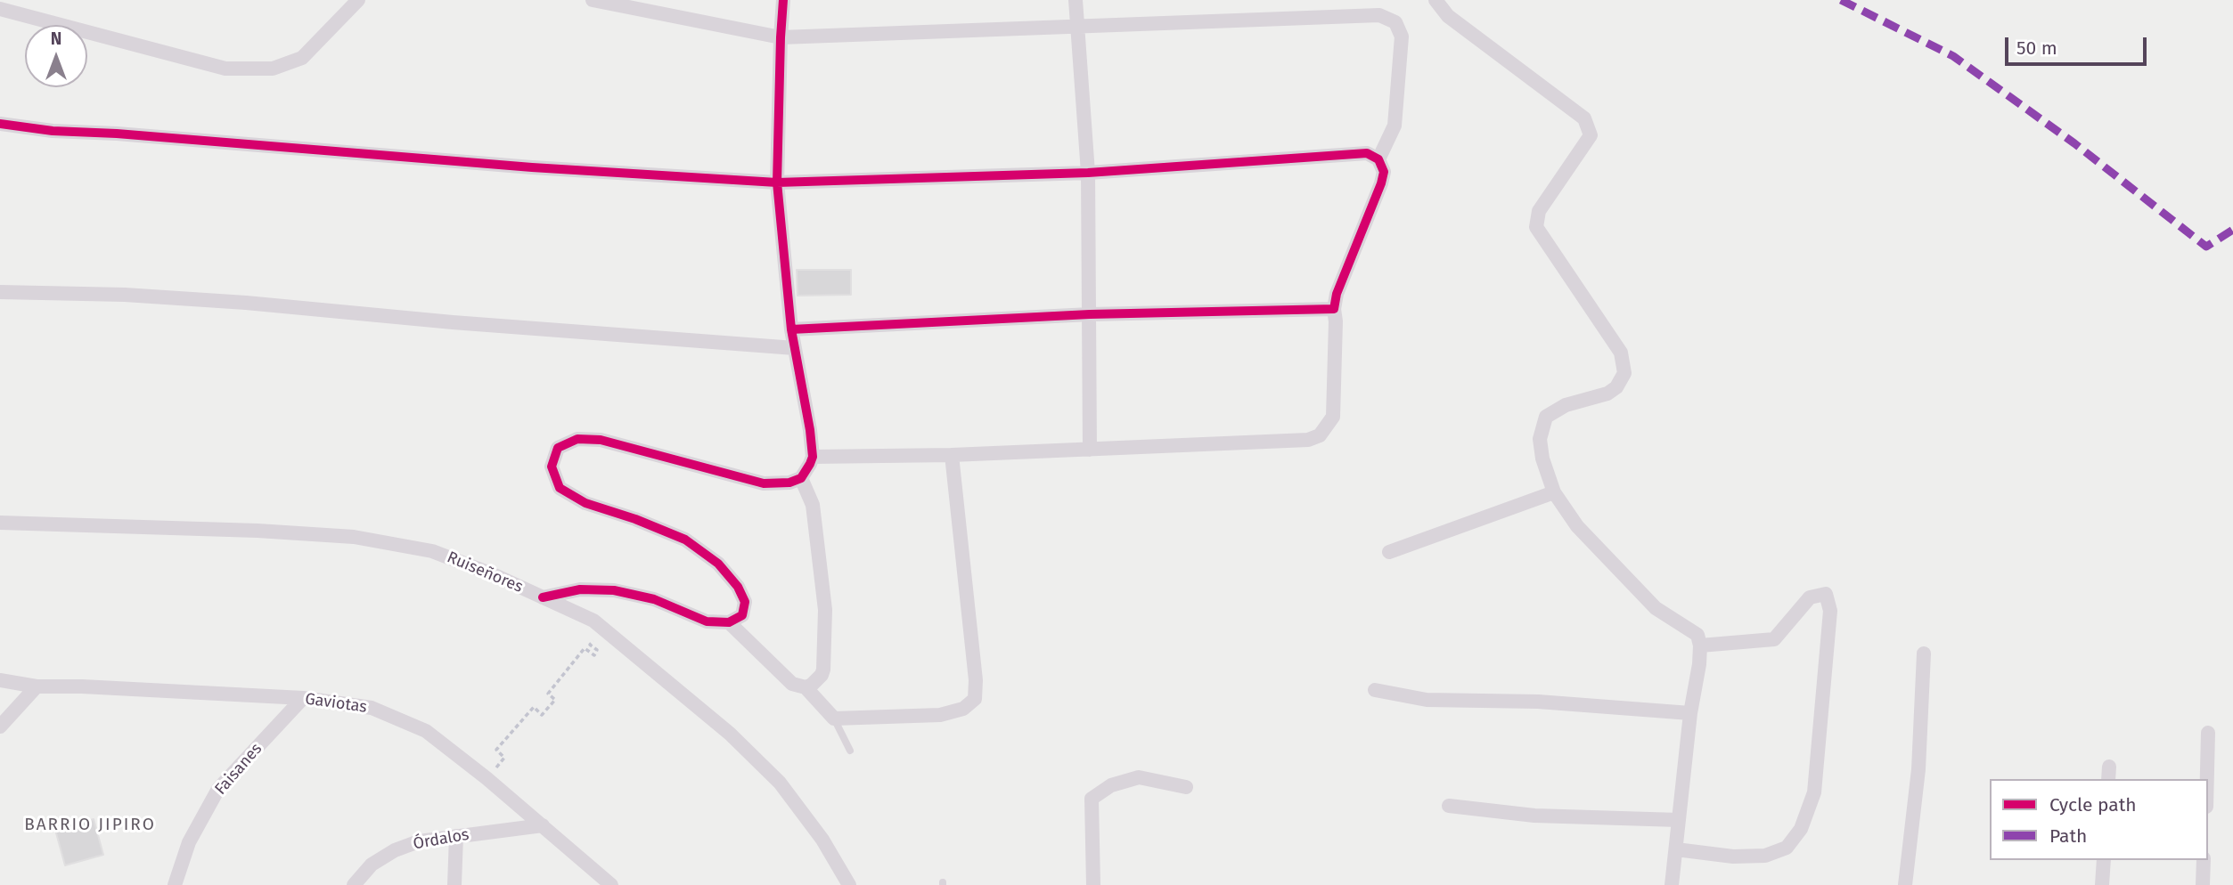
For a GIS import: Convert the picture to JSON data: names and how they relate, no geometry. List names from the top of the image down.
{
  "streets": {
    "street": [
      "Ruiseñores",
      "Gaviotas",
      "Faisanes",
      "Órdalos"
    ]
  },
  "crossings": [
    ["Gaviotas", "Faisanes"],
    ["Gaviotas", "Órdalos"]
  ],
  "districts": ["BARRIO JIPIRO"],
  "legend": ["Cycle path", "Path"],
  "scale_bar": "50 m",
  "north": "top"
}
